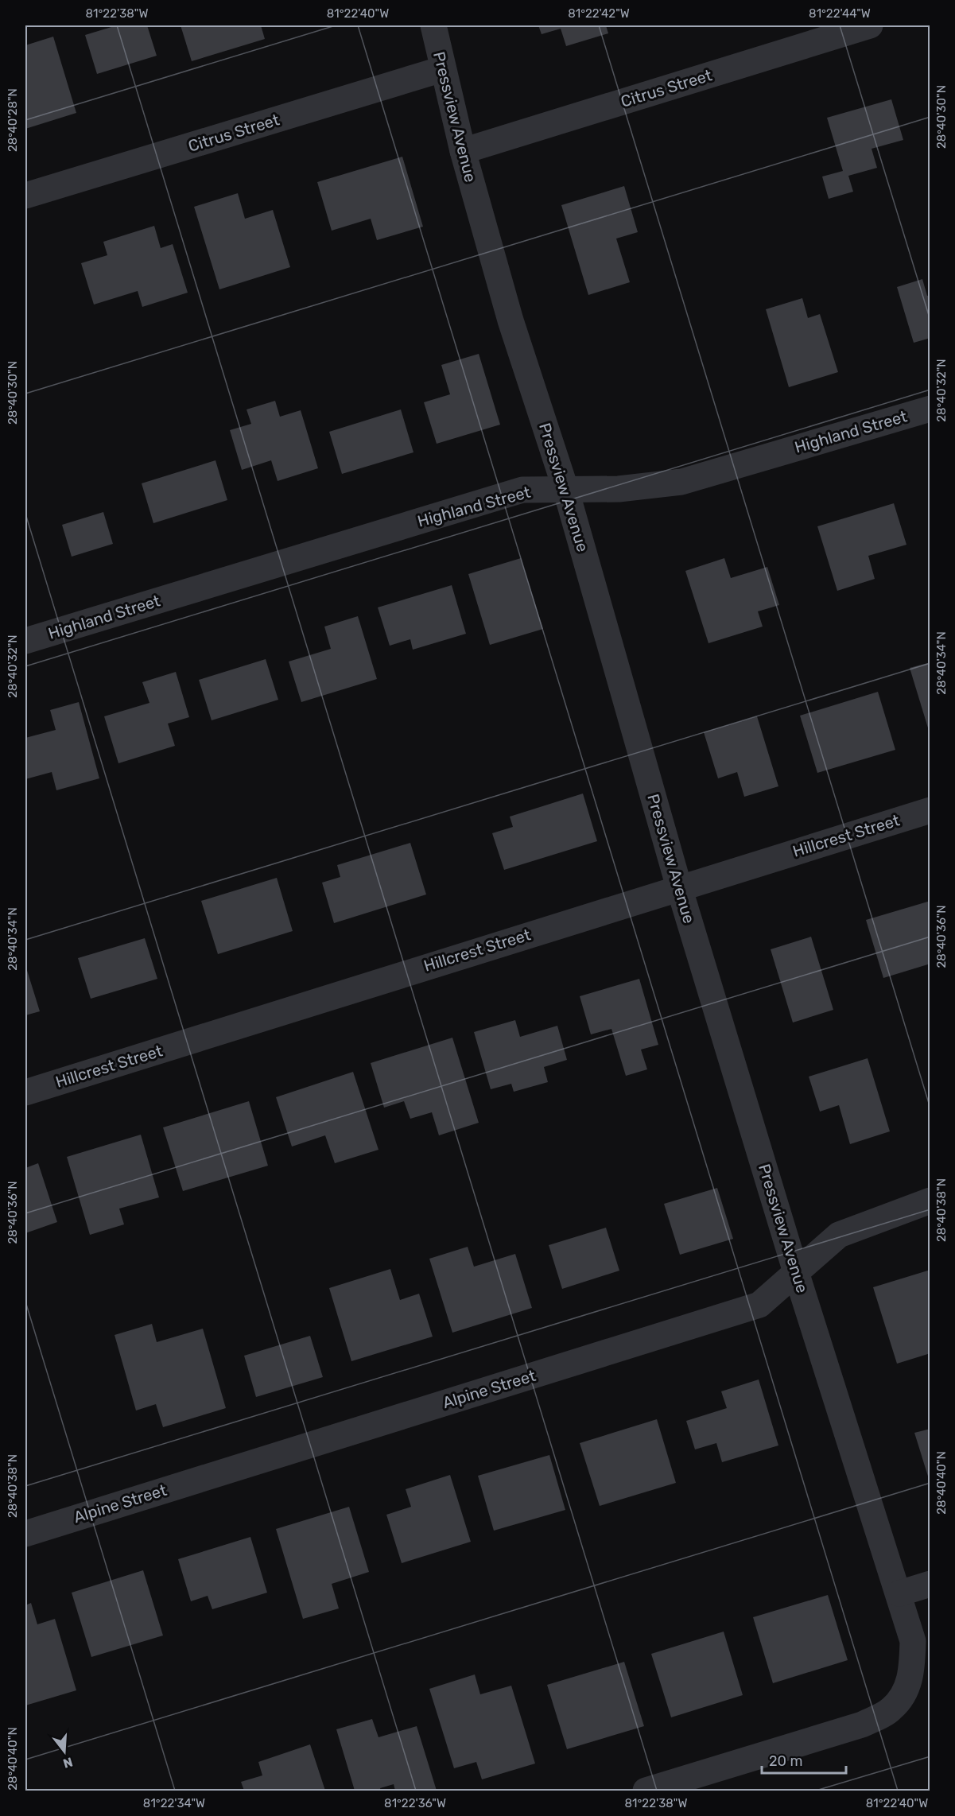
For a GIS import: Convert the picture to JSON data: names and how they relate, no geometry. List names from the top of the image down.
{
  "streets": {
    "street": [
      "Citrus Street",
      "Pressview Avenue",
      "Highland Street",
      "Hillcrest Street",
      "Alpine Street"
    ]
  },
  "crossings": [
    ["Citrus Street", "Pressview Avenue"],
    ["Pressview Avenue", "Highland Street"],
    ["Pressview Avenue", "Hillcrest Street"],
    ["Pressview Avenue", "Alpine Street"]
  ],
  "scale_bar": "20 m",
  "north": "bottom",
  "coordinates": [
    "81°22'38\"W",
    "81°22'40\"W",
    "81°22'42\"W",
    "81°22'44\"W",
    "28°40'30\"N",
    "28°40'28\"N",
    "28°40'32\"N",
    "28°40'34\"N",
    "28°40'36\"N",
    "28°40'38\"N",
    "28°40'40\"N",
    "81°22'34\"W",
    "81°22'36\"W"
  ]
}
